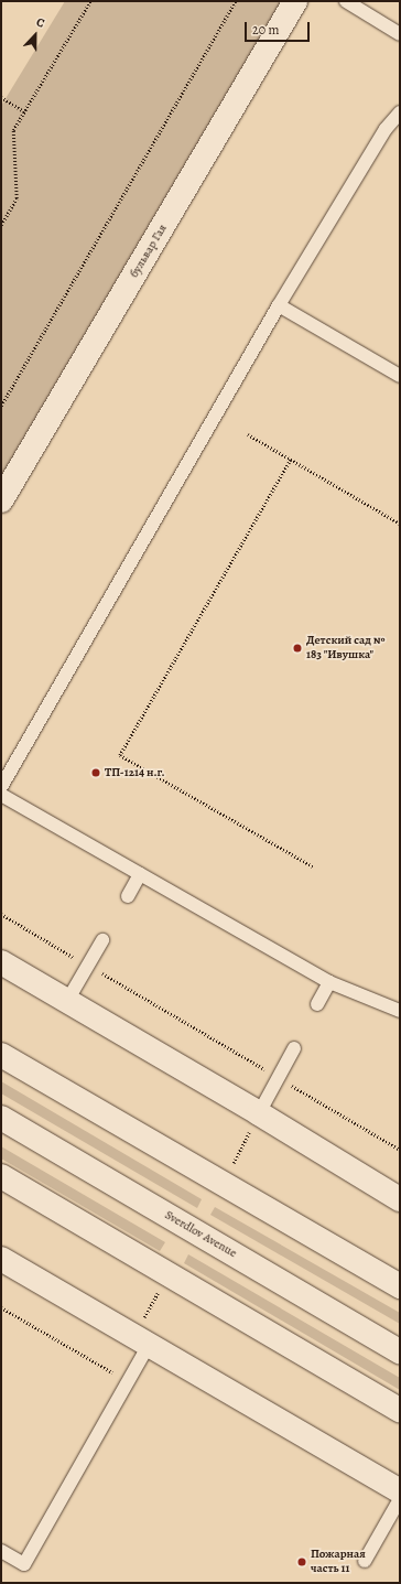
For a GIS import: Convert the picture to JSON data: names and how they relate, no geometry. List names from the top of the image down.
{
  "streets": {
    "street": ["бульвар Гая", "Sverdlov Avenue"]
  },
  "places": ["Детский сад № 183 \"Ивушка\"", "ТП-1214 н.г.", "Пожарная часть 11"],
  "scale_bar": "20 m",
  "north": "top"
}
